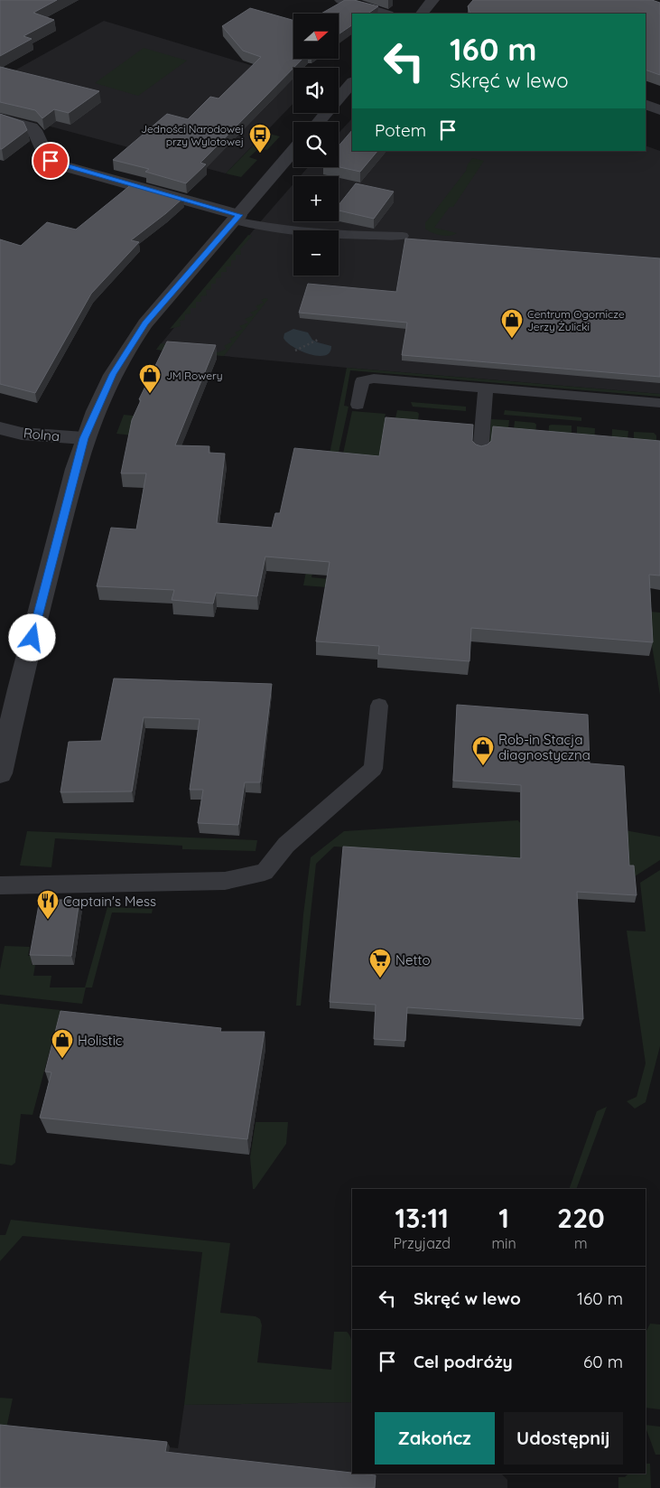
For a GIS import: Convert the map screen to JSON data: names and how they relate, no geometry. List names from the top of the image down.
{
  "streets": {
    "street": ["Rolna"]
  },
  "places": {
    "bus stop": ["Jedności Narodowej przy Wylotowej"],
    "shop": [
      "Centrum Ogornicze Jerzy Żulicki",
      "JM Rowery",
      "Rob-in Stacja diagnostyczna",
      "Holistic"
    ],
    "restaurant": ["Captain's Mess"],
    "supermarket": ["Netto"]
  },
  "north": "right",
  "page": {
    "map_buttons": ["+", "−"],
    "turn": ["160 m", "Skręć w lewo"],
    "then": "Potem",
    "eta": [
      "13:11",
      "Przyjazd",
      "1",
      "min",
      "220",
      "m"
    ],
    "list": [
      {
        "name": "Skręć w lewo",
        "value": "160 m"
      },
      {
        "name": "Cel podróży",
        "value": "60 m"
      }
    ],
    "buttons": ["Zakończ", "Udostępnij"]
  }
}
